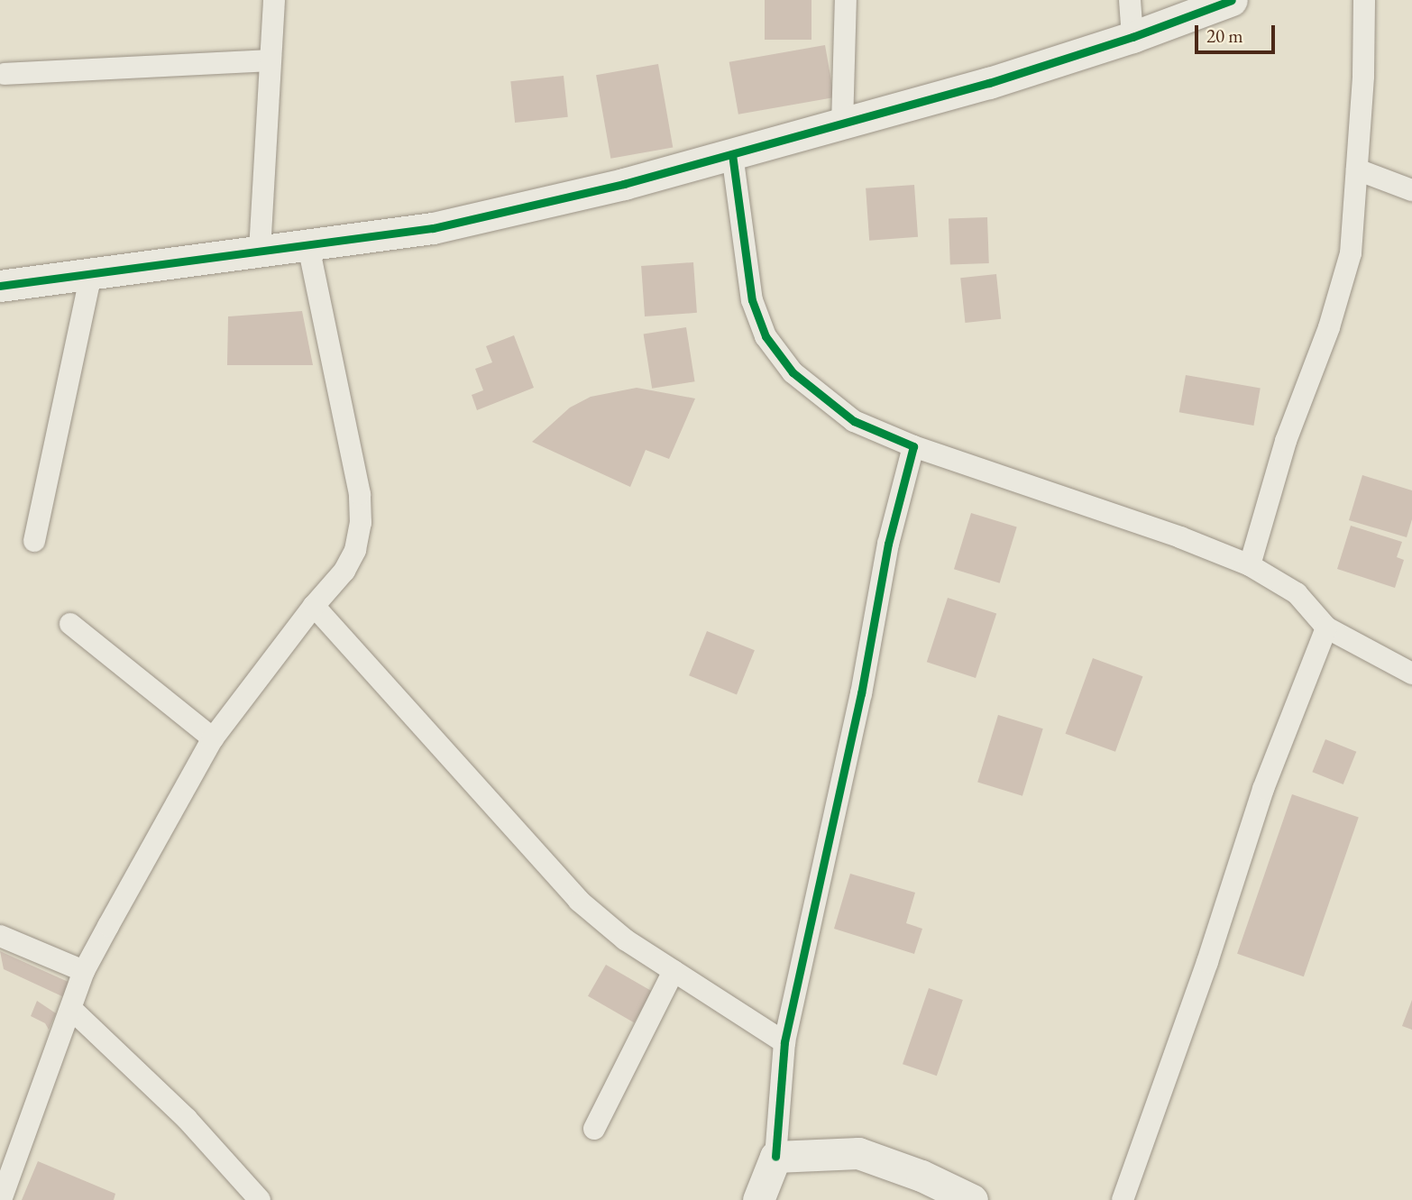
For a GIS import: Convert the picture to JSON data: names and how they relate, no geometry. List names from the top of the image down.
{
  "scale_bar": "20 m"
}
